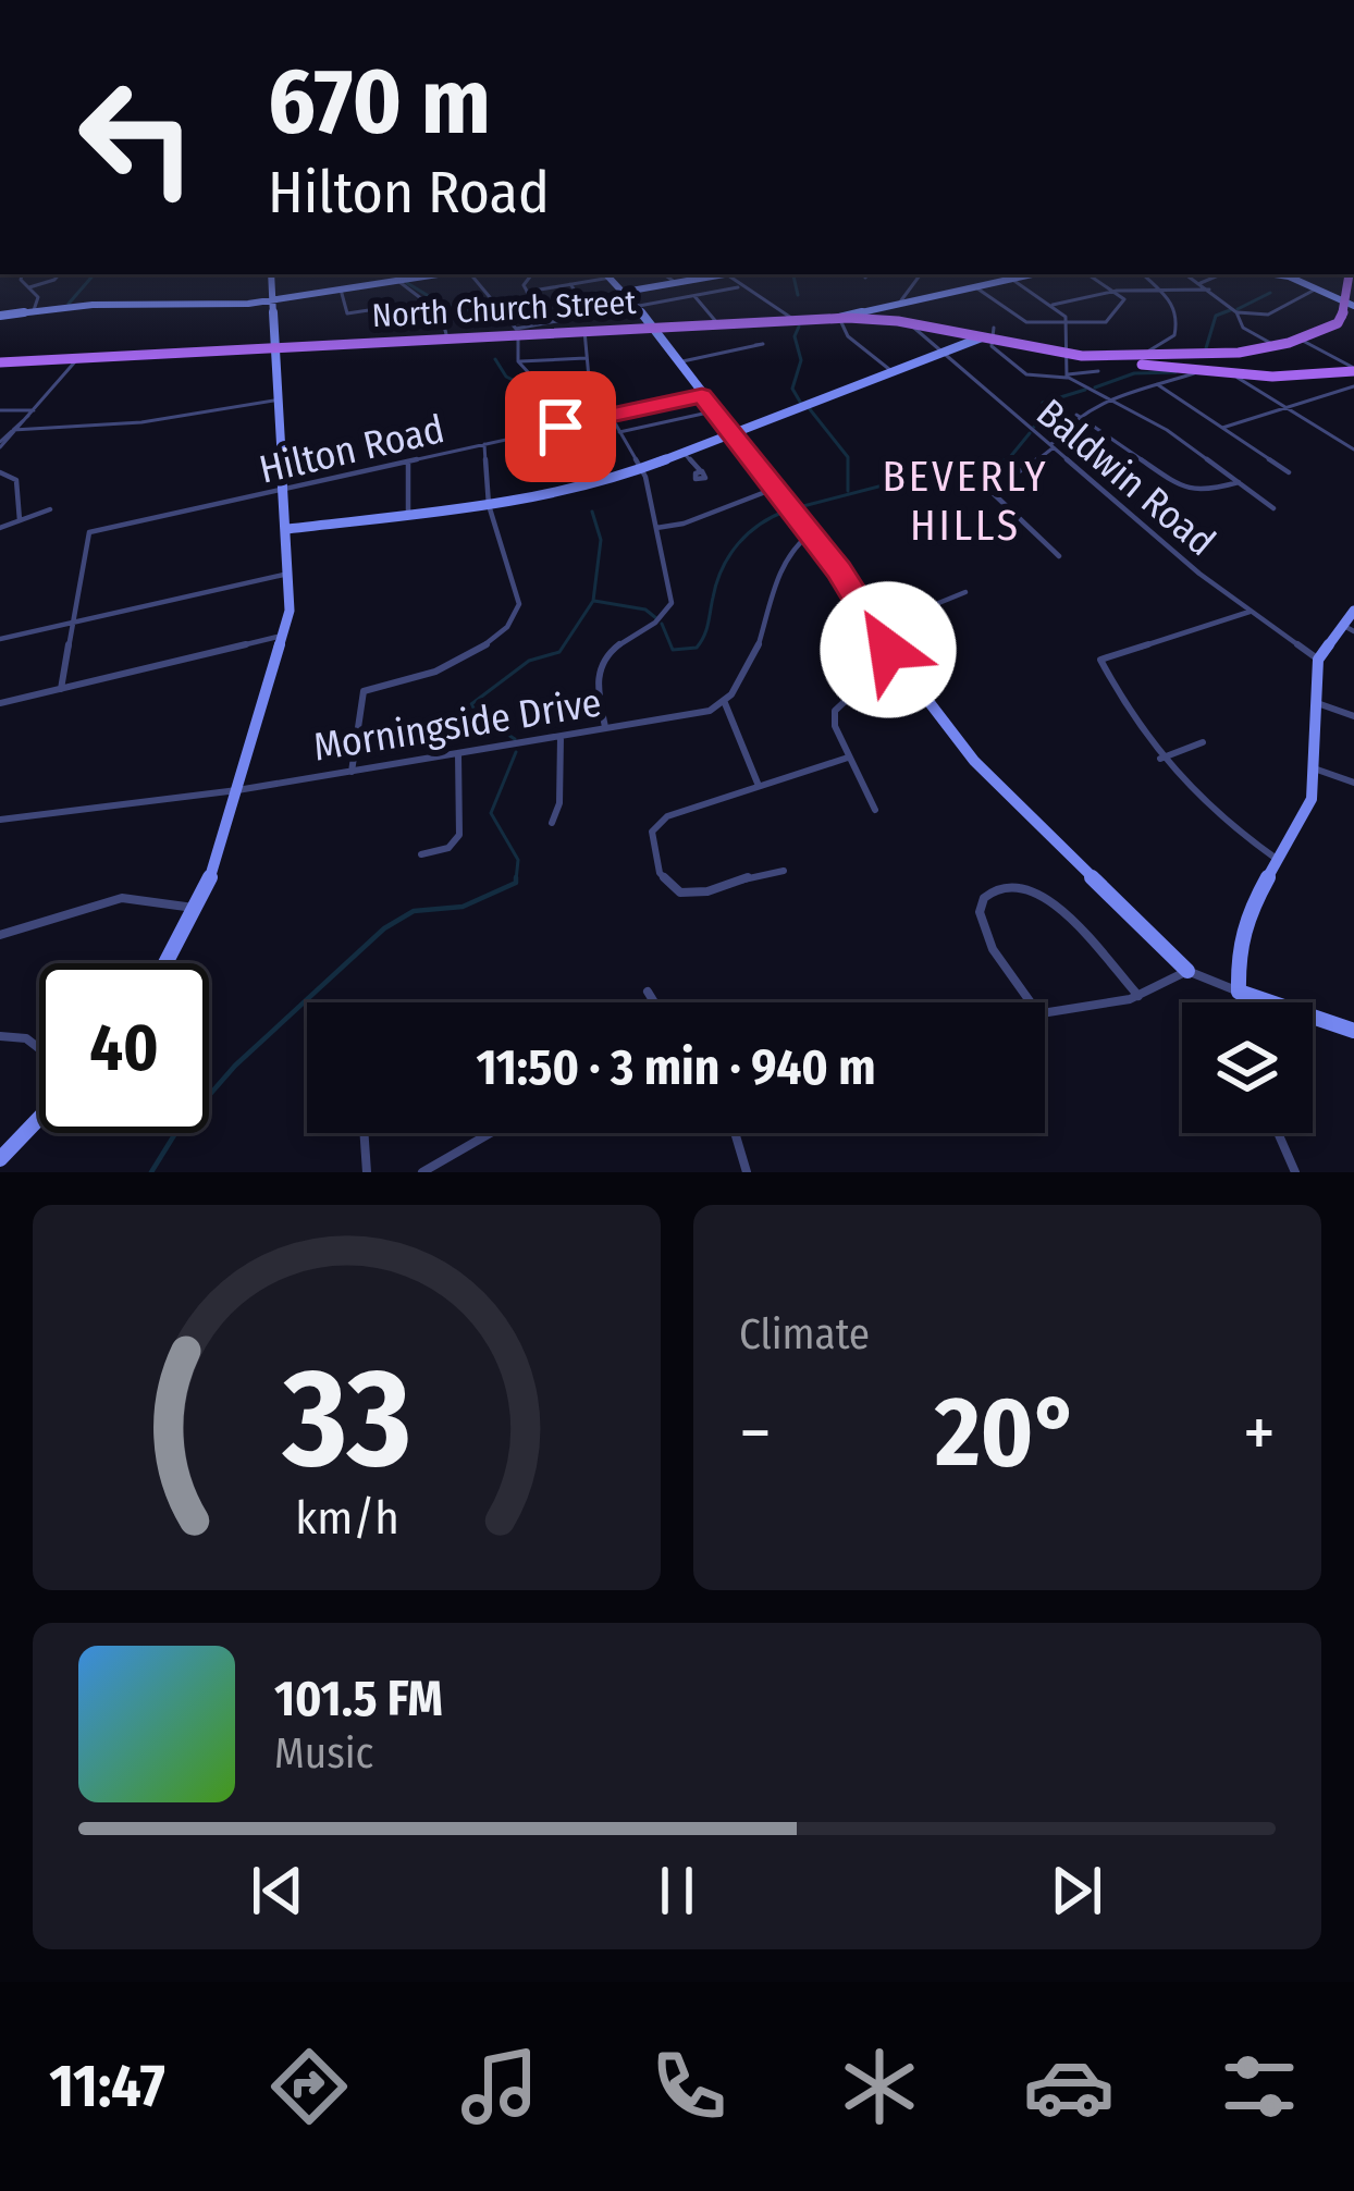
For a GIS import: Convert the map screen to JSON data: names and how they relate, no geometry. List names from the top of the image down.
{
  "streets": {
    "main road": ["North Church Street"],
    "street": ["Hilton Road", "Baldwin Road", "Morningside Drive"]
  },
  "crossings": [
    ["North Church Street", "Baldwin Road"]
  ],
  "districts": ["BEVERLY HILLS"],
  "page": {
    "turn": ["670 m", "Hilton Road"],
    "limit": "40",
    "trip": "11:50 · 3 min · 940 m",
    "tile": "Climate",
    "heat": ["−", "20°", "+"],
    "song": ["101.5 FM", "Music"],
    "tabs": "11:47",
    "gauge": ["33", "km/h"]
  }
}
